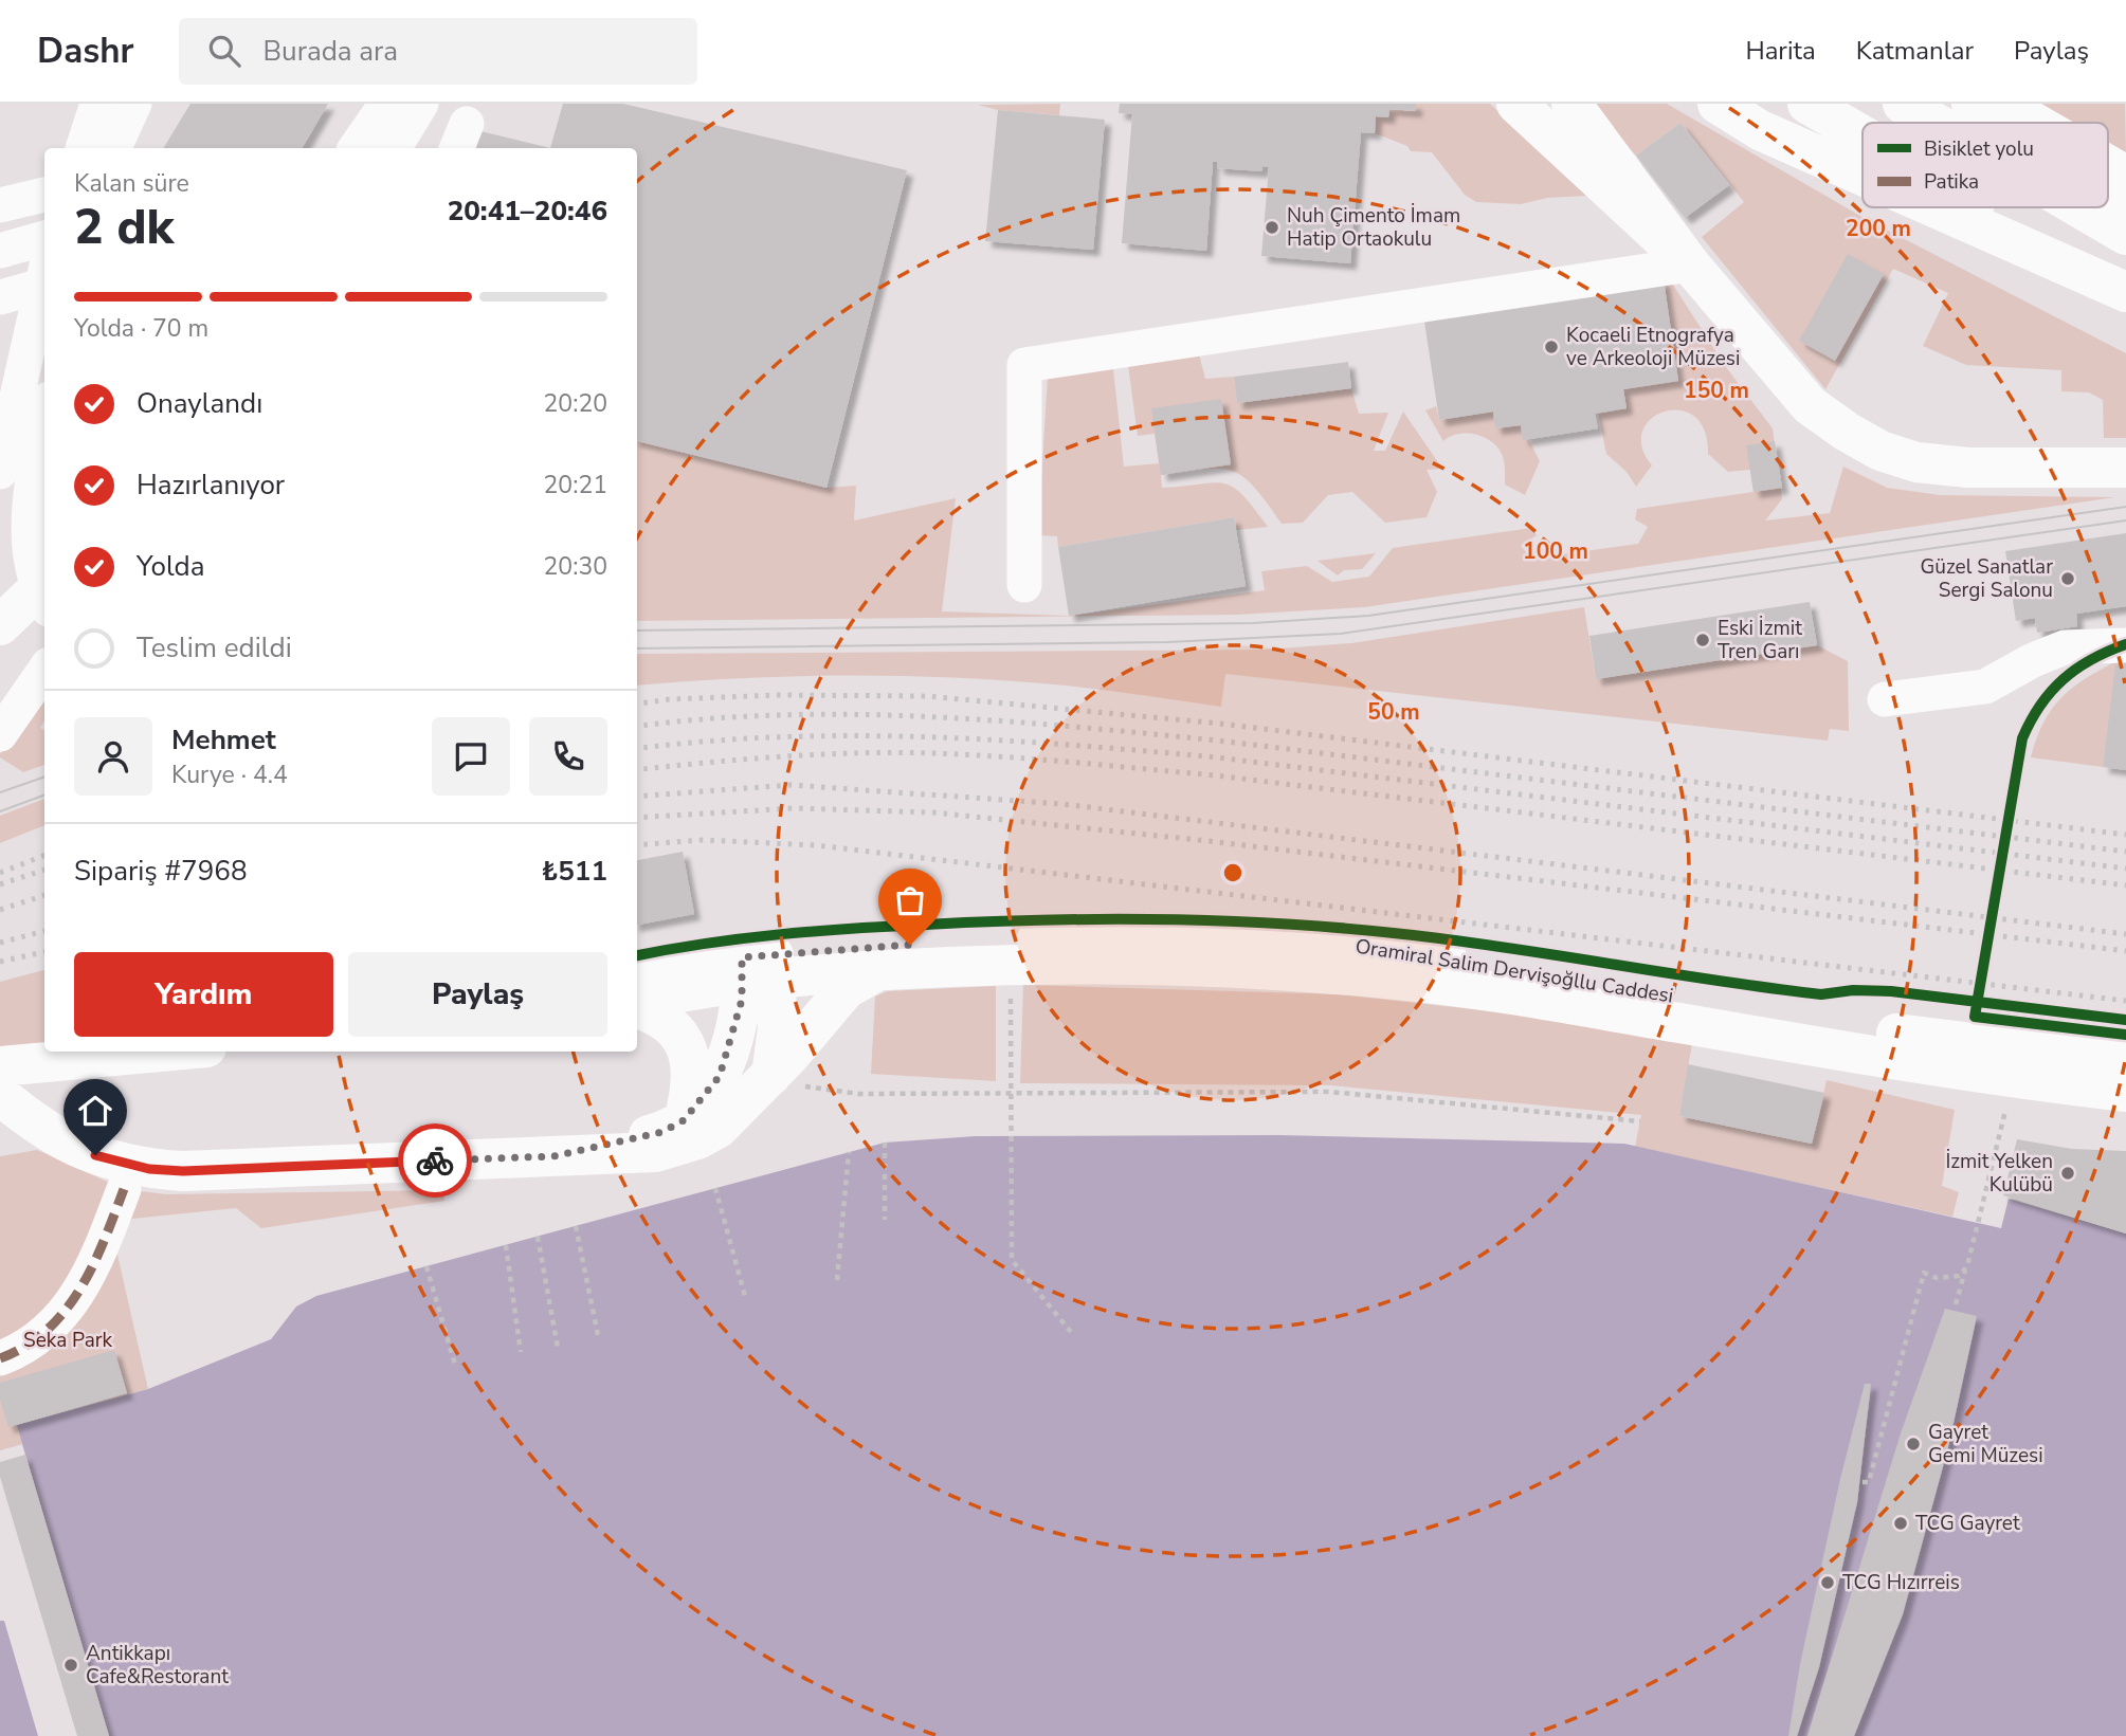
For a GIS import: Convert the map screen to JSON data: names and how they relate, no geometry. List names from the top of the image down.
{
  "streets": {
    "main road": ["Oramiral Salim Dervişoğllu Caddesi"]
  },
  "parks": ["Seka Park"],
  "places": [
    "Nuh Çimento İmam Hatip Ortaokulu",
    "Kocaeli Etnografya ve Arkeoloji Müzesi",
    "Güzel Sanatlar Sergi Salonu",
    "Eski İzmit Tren Garı",
    "İzmit Yelken Kulübü",
    "Gayret Gemi Müzesi",
    "TCG Gayret",
    "TCG Hızırreis",
    "Antikkapı Cafe&Restorant"
  ],
  "legend": ["Bisiklet yolu", "Patika"],
  "page": {
    "header": "Dashr",
    "search": "Burada ara",
    "nav": ["Harita", "Katmanlar", "Paylaş"],
    "heading": ["2 dk", "Kalan süre", "20:41–20:46"],
    "panel": [
      "Mehmet",
      "Kurye · 4.4",
      "Sipariş #7968",
      "₺511"
    ],
    "bar": "Yolda · 70 m",
    "list": [
      ["Onaylandı", "20:20"],
      ["Hazırlanıyor", "20:21"],
      ["Yolda", "20:30"],
      "Teslim edildi"
    ],
    "buttons": ["Yardım", "Paylaş"]
  },
  "rings": [
    "200 m",
    "150 m",
    "100 m",
    "50 m"
  ]
}
